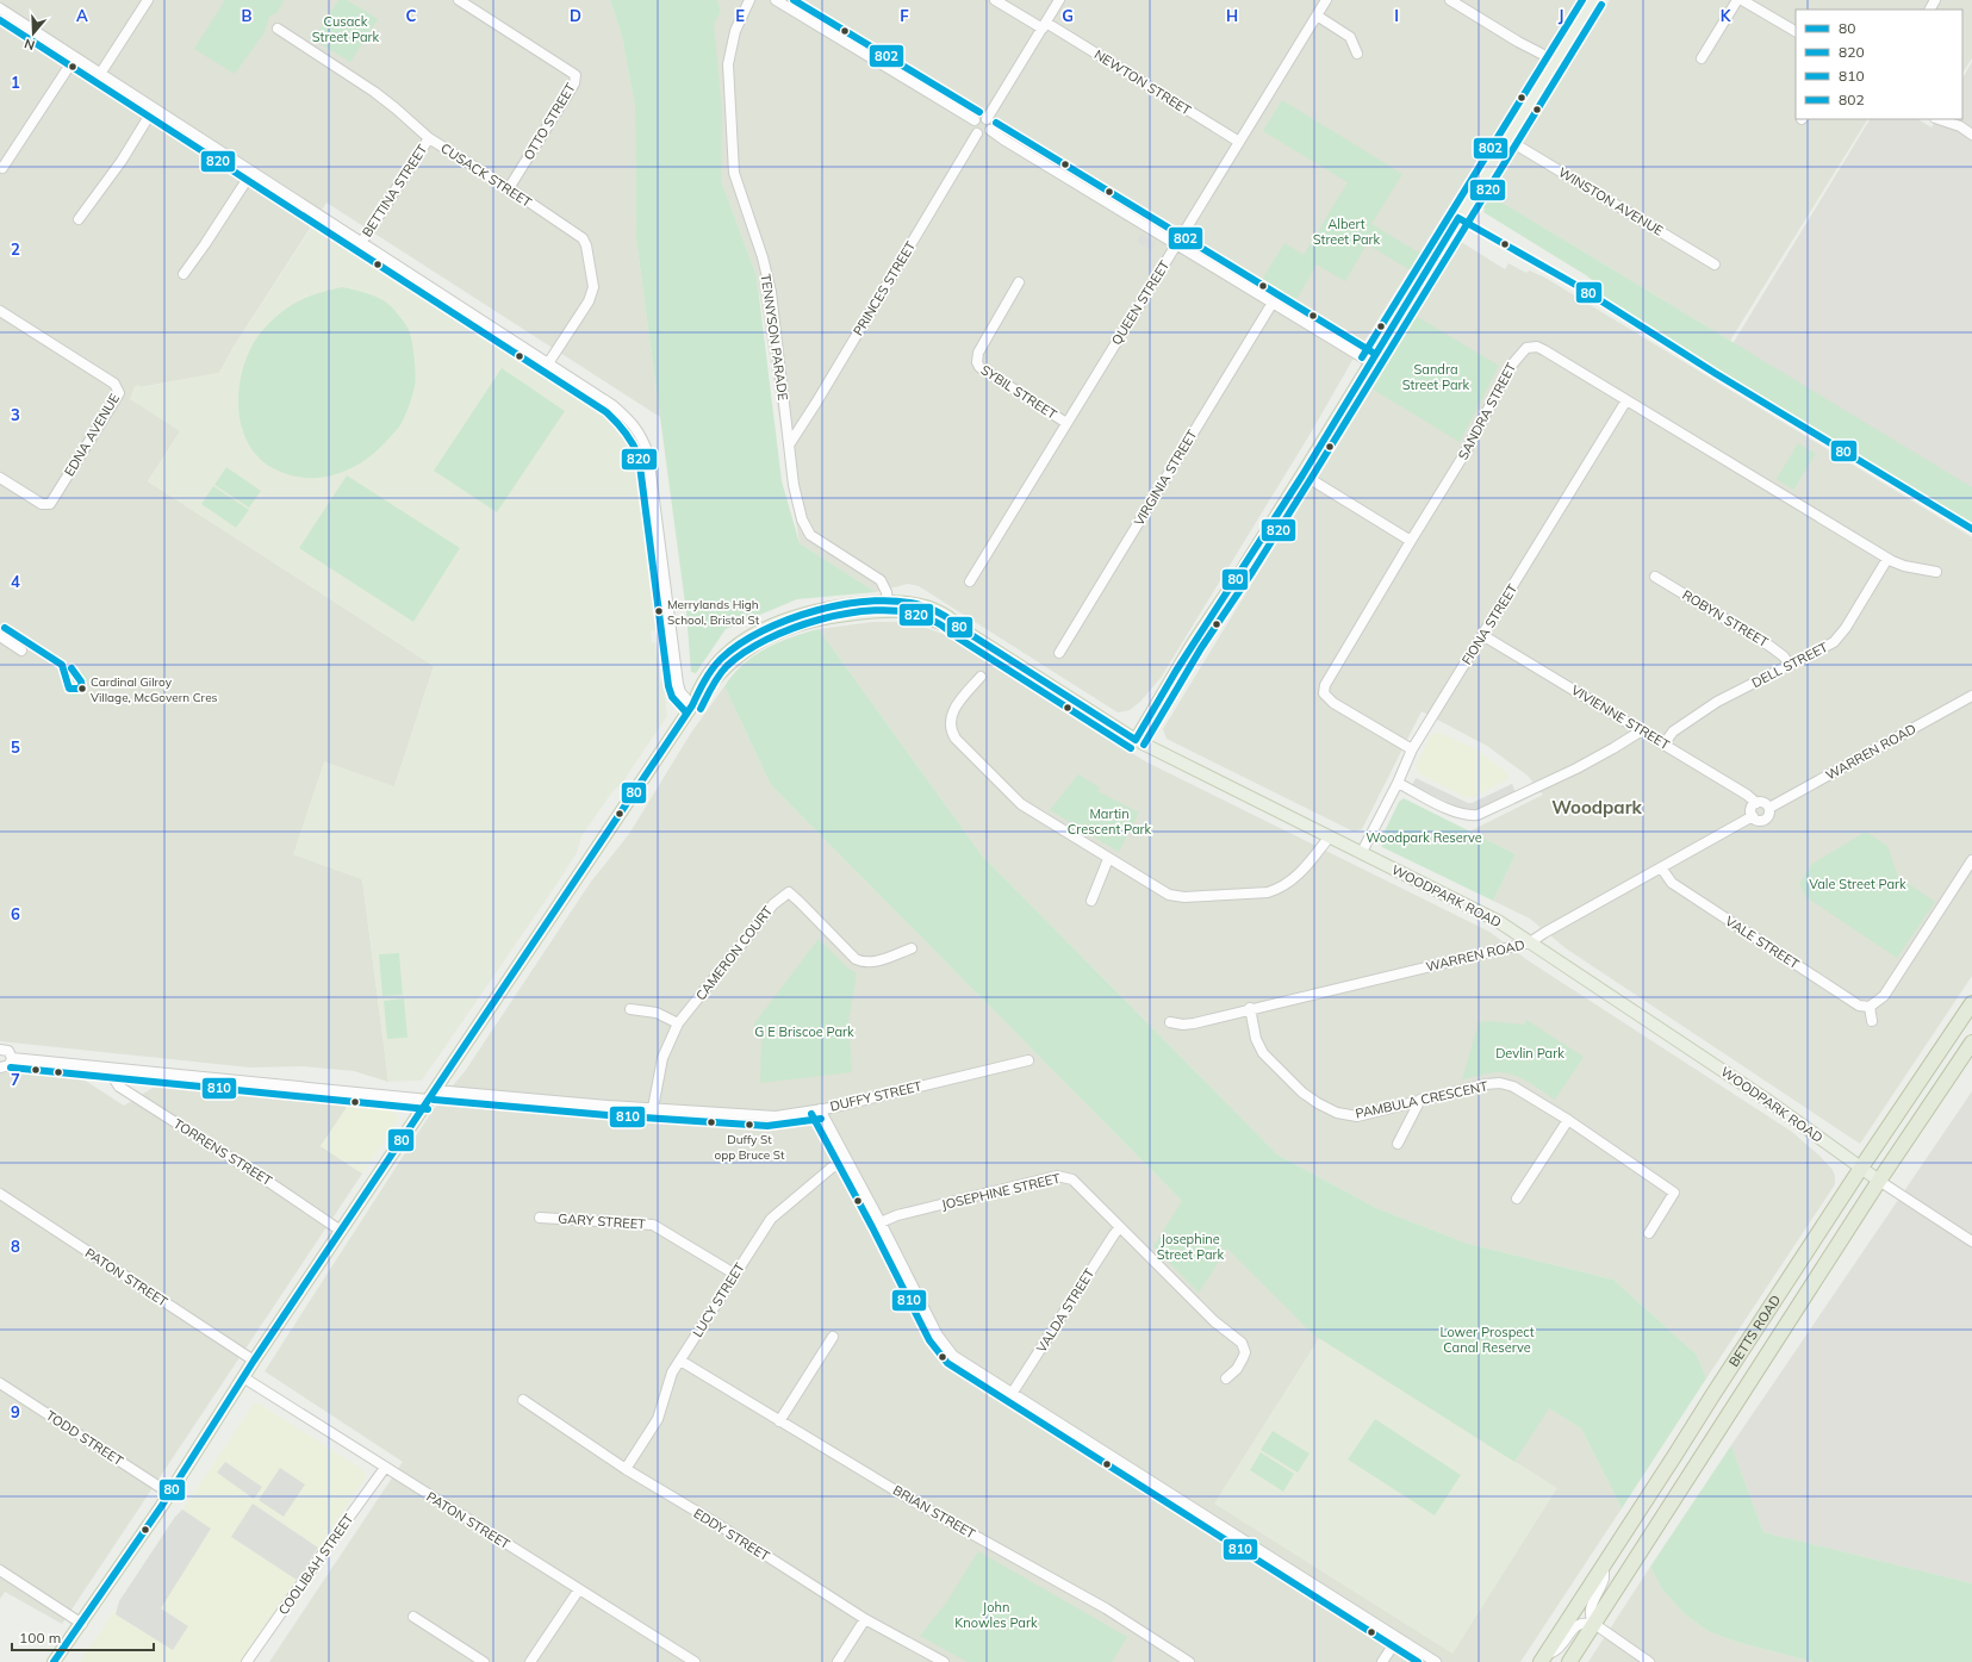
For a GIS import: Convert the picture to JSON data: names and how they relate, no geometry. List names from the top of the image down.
{
  "streets": {
    "highway": ["BETTS ROAD"],
    "main road": ["WOODPARK ROAD"],
    "street": [
      "NEWTON STREET",
      "OTTO STREET",
      "CUSACK STREET",
      "BETTINA STREET",
      "WINSTON AVENUE",
      "PRINCES STREET",
      "QUEEN STREET",
      "TENNYSON PARADE",
      "SYBIL STREET",
      "SANDRA STREET",
      "EDNA AVENUE",
      "VIRGINIA STREET",
      "ROBYN STREET",
      "FIONA STREET",
      "DELL STREET",
      "VIVIENNE STREET",
      "WARREN ROAD",
      "VALE STREET",
      "CAMERON COURT",
      "DUFFY STREET",
      "PAMBULA CRESCENT",
      "TORRENS STREET",
      "JOSEPHINE STREET",
      "GARY STREET",
      "PATON STREET",
      "LUCY STREET",
      "VALDA STREET",
      "TODD STREET",
      "BRIAN STREET",
      "EDDY STREET",
      "COOLIBAH STREET"
    ]
  },
  "crossings": [
    ["NEWTON STREET", "QUEEN STREET"],
    ["OTTO STREET", "CUSACK STREET"],
    ["CUSACK STREET", "BETTINA STREET"],
    ["PRINCES STREET", "TENNYSON PARADE"],
    ["QUEEN STREET", "SYBIL STREET"],
    ["TENNYSON PARADE", "WOODPARK ROAD"],
    ["SANDRA STREET", "FIONA STREET"],
    ["SANDRA STREET", "DELL STREET"],
    ["ROBYN STREET", "DELL STREET"],
    ["FIONA STREET", "VIVIENNE STREET"],
    ["FIONA STREET", "WOODPARK ROAD"],
    ["DELL STREET", "VIVIENNE STREET"],
    ["VIVIENNE STREET", "WARREN ROAD"],
    ["WARREN ROAD", "WOODPARK ROAD"],
    ["WARREN ROAD", "VALE STREET"],
    ["WARREN ROAD", "PAMBULA CRESCENT"],
    ["WOODPARK ROAD", "DUFFY STREET"],
    ["WOODPARK ROAD", "TORRENS STREET"],
    ["WOODPARK ROAD", "PATON STREET"],
    ["WOODPARK ROAD", "BETTS ROAD"],
    ["WOODPARK ROAD", "TODD STREET"],
    ["CAMERON COURT", "DUFFY STREET"],
    ["DUFFY STREET", "TORRENS STREET"],
    ["JOSEPHINE STREET", "VALDA STREET"],
    ["GARY STREET", "LUCY STREET"],
    ["PATON STREET", "COOLIBAH STREET"],
    ["LUCY STREET", "BRIAN STREET"],
    ["LUCY STREET", "EDDY STREET"]
  ],
  "districts": ["Woodpark"],
  "parks": [
    "Cusack Street Park",
    "Albert Street Park",
    "Sandra Street Park",
    "Martin Crescent Park",
    "Woodpark Reserve",
    "Vale Street Park",
    "G E Briscoe Park",
    "Devlin Park",
    "Josephine Street Park",
    "Lower Prospect Canal Reserve",
    "John Knowles Park"
  ],
  "places": ["Merrylands High School, Bristol St", "Cardinal Gilroy Village, McGovern Cres", "Duffy St opp Bruce St"],
  "lines": [
    "transit line 802",
    "transit line 820",
    "transit line 80",
    "transit line 810"
  ],
  "legend": [
    "80",
    "820",
    "810",
    "802"
  ],
  "scale_bar": "100 m",
  "north": "bottom",
  "grid": {
    "columns": [
      "A",
      "B",
      "C",
      "D",
      "E",
      "F",
      "G",
      "H",
      "I",
      "J",
      "K"
    ],
    "rows": [
      "1",
      "2",
      "3",
      "4",
      "5",
      "6",
      "7",
      "8",
      "9"
    ]
  }
}
